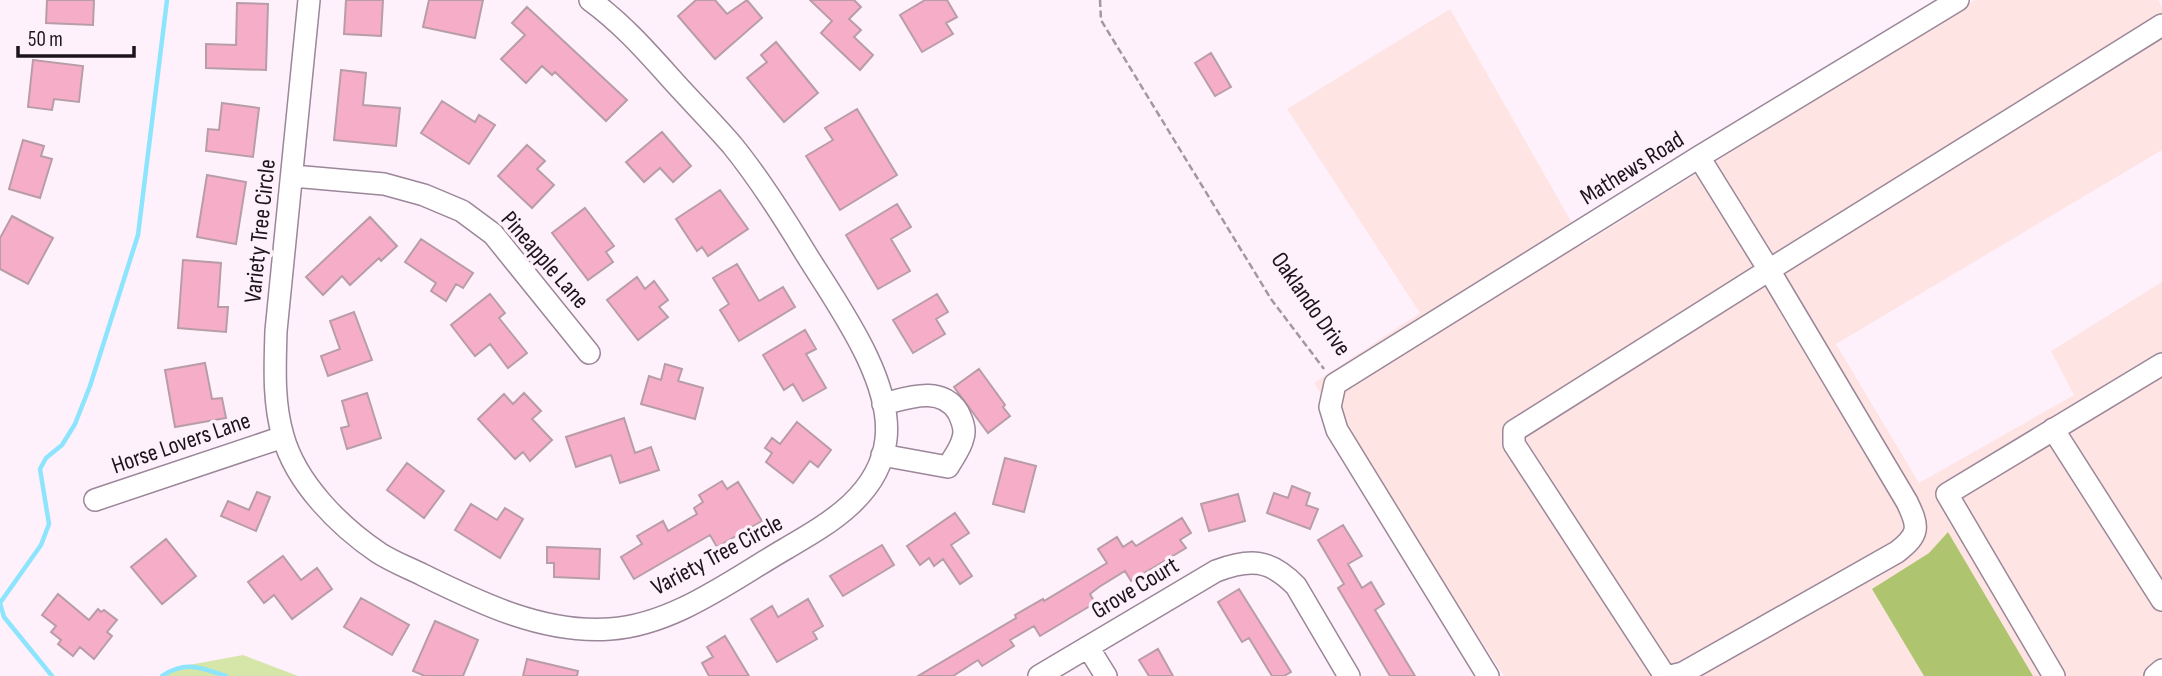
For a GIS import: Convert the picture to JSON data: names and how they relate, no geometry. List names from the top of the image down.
{
  "streets": {
    "street": [
      "Mathews Road",
      "Variety Tree Circle",
      "Pineapple Lane",
      "Oaklando Drive",
      "Horse Lovers Lane",
      "Grove Court"
    ]
  },
  "crossings": [
    ["Mathews Road", "Oaklando Drive"],
    ["Variety Tree Circle", "Pineapple Lane"],
    ["Variety Tree Circle", "Horse Lovers Lane"]
  ],
  "scale_bar": "50 m"
}
